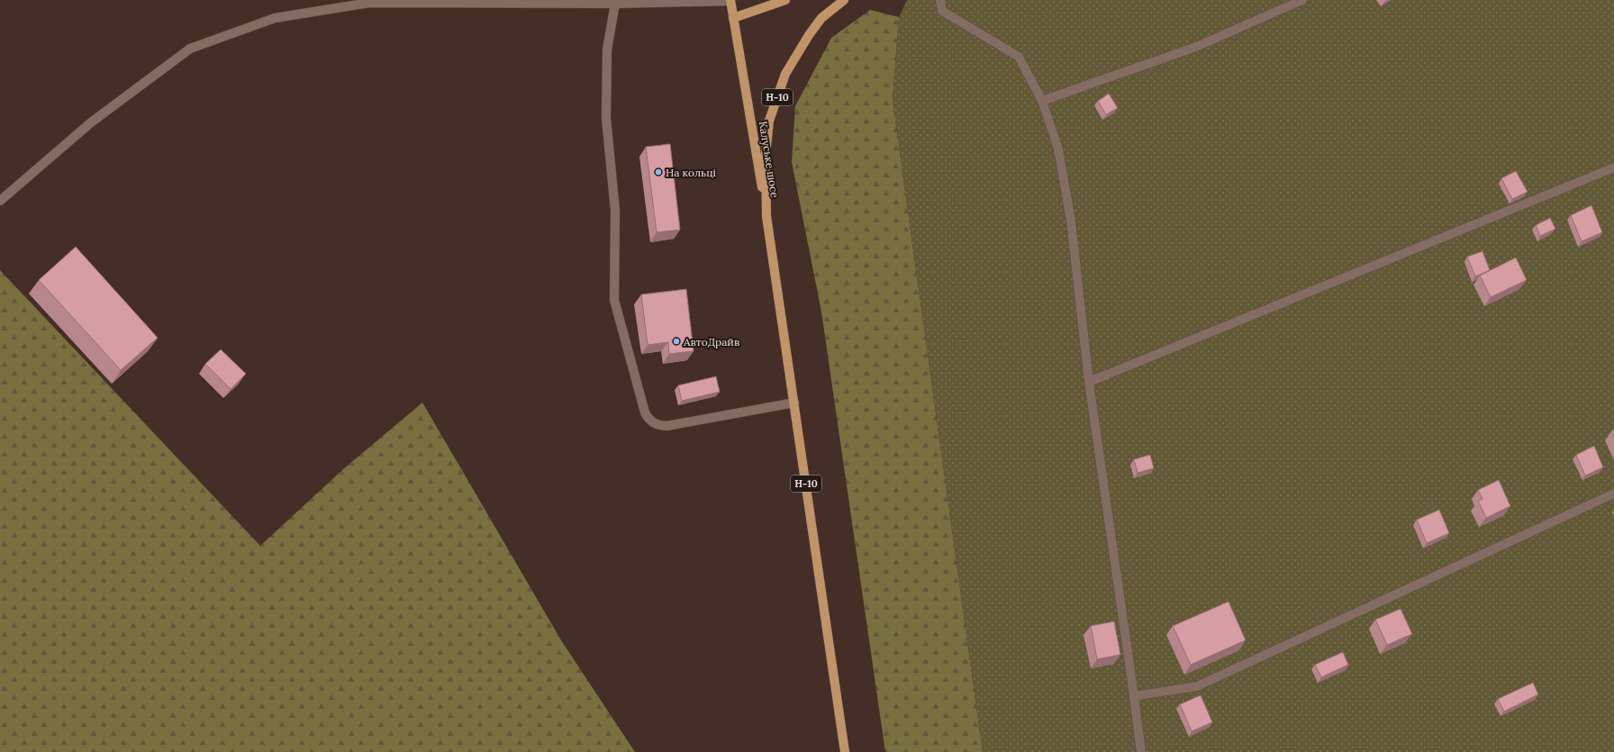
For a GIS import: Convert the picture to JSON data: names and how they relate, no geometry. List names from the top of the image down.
{
  "streets": {
    "main road": ["Н-10", "Калуське шосе"]
  },
  "crossings": [
    ["Н-10", "Калуське шосе"]
  ],
  "places": ["На кольці", "АвтоДрайв"]
}
